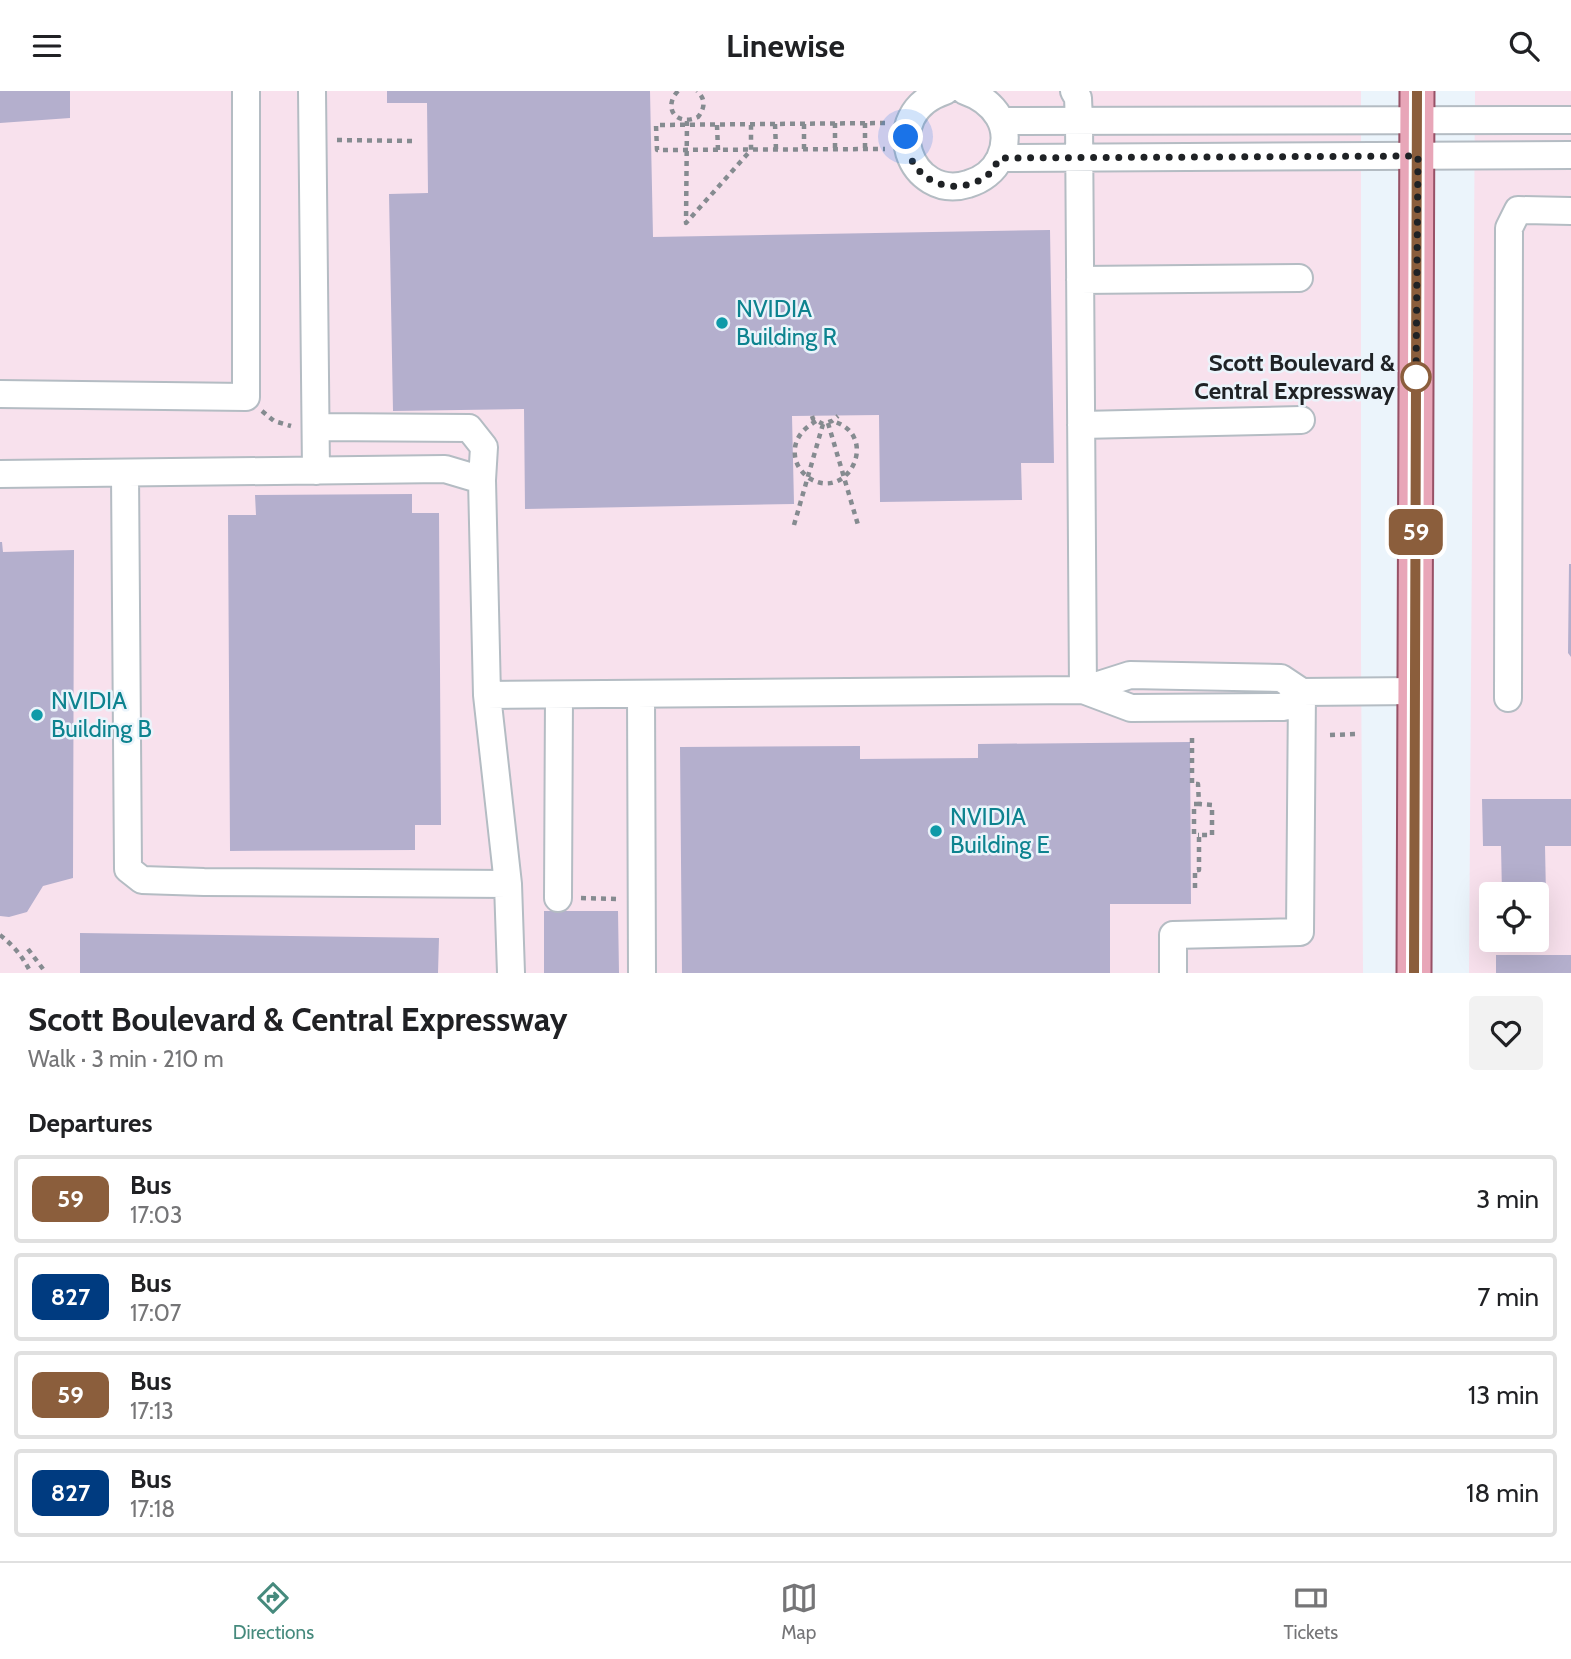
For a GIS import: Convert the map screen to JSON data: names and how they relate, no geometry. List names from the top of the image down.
{
  "places": [
    "NVIDIA Building R",
    "Scott Boulevard & Central Expressway",
    "NVIDIA Building B",
    "NVIDIA Building E"
  ],
  "lines": ["bus line 59"],
  "page": {
    "header": "Linewise",
    "on_map": "59",
    "heading": [
      ["Scott Boulevard & Central Expressway", "Walk · 3 min · 210 m"],
      "Departures"
    ],
    "list": [
      {
        "mark": "59",
        "name": "Bus",
        "note": "17:03",
        "value": "3 min"
      },
      {
        "mark": "827",
        "name": "Bus",
        "note": "17:07",
        "value": "7 min"
      },
      {
        "mark": "59",
        "name": "Bus",
        "note": "17:13",
        "value": "13 min"
      },
      {
        "mark": "827",
        "name": "Bus",
        "note": "17:18",
        "value": "18 min"
      }
    ],
    "tabs": ["Directions", "Map", "Tickets"]
  }
}
